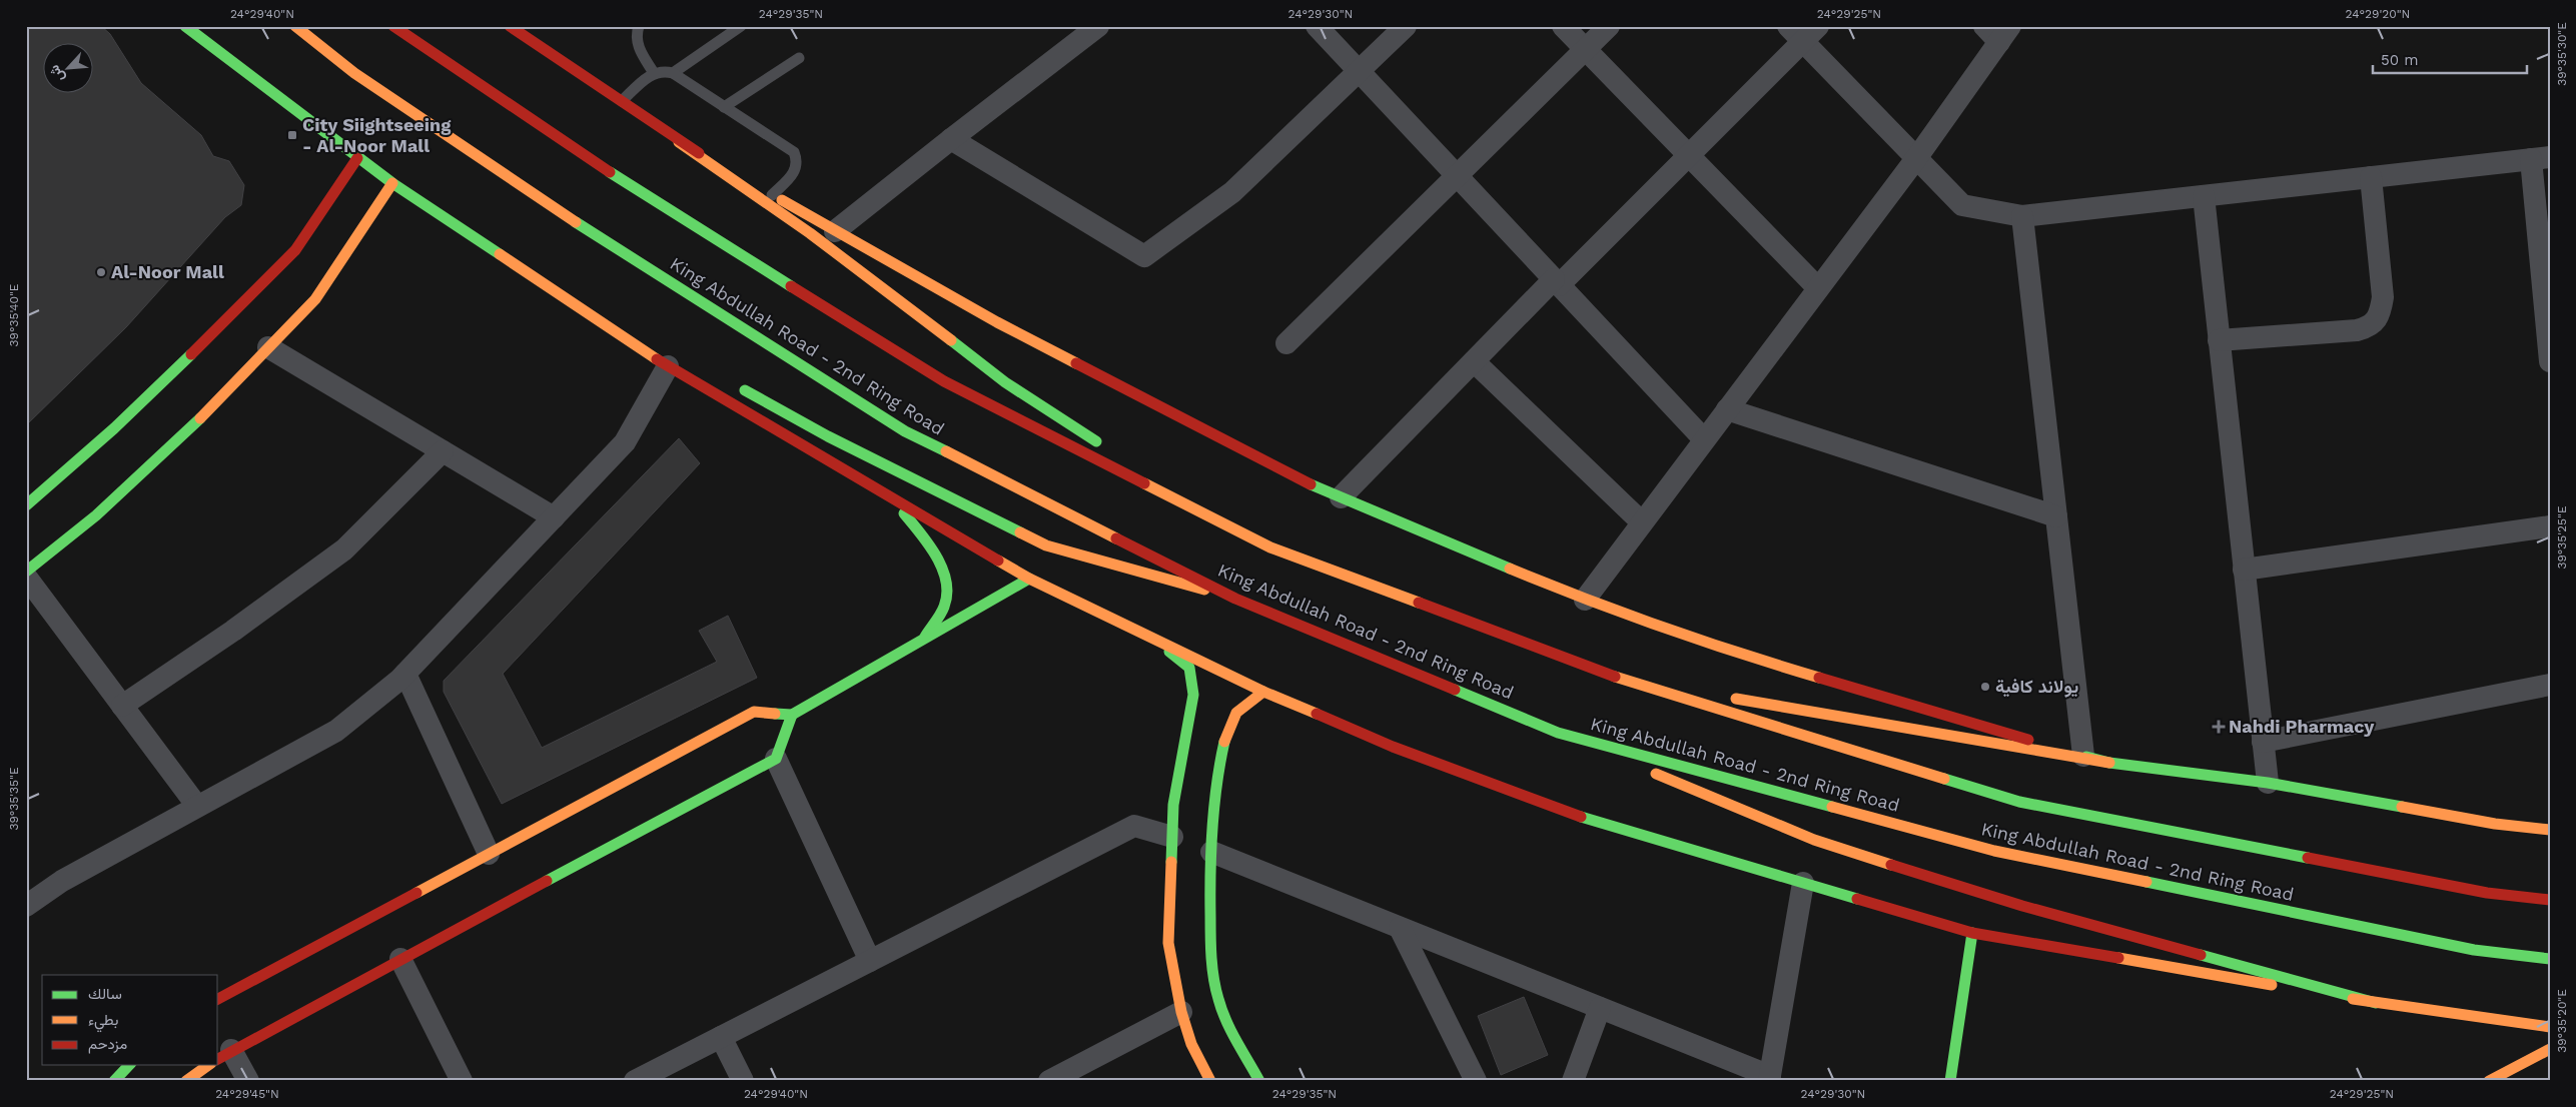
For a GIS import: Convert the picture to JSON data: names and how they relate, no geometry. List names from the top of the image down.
{
  "streets": {
    "main road": ["King Abdullah Road - 2nd Ring Road"]
  },
  "places": {
    "transit": ["City Siightseeing - Al-Noor Mall"],
    "other": ["Al-Noor Mall", "يولاند كافية"],
    "health": ["Nahdi Pharmacy"]
  },
  "legend": ["سالك", "بطيء", "مزدحم"],
  "scale_bar": "50 m",
  "north": "bottom left",
  "coordinates": [
    "24°29'40\"N",
    "24°29'35\"N",
    "24°29'30\"N",
    "24°29'25\"N",
    "24°29'20\"N",
    "39°35'30\"E",
    "39°35'40\"E",
    "39°35'25\"E",
    "39°35'35\"E",
    "39°35'20\"E",
    "24°29'45\"N"
  ]
}
